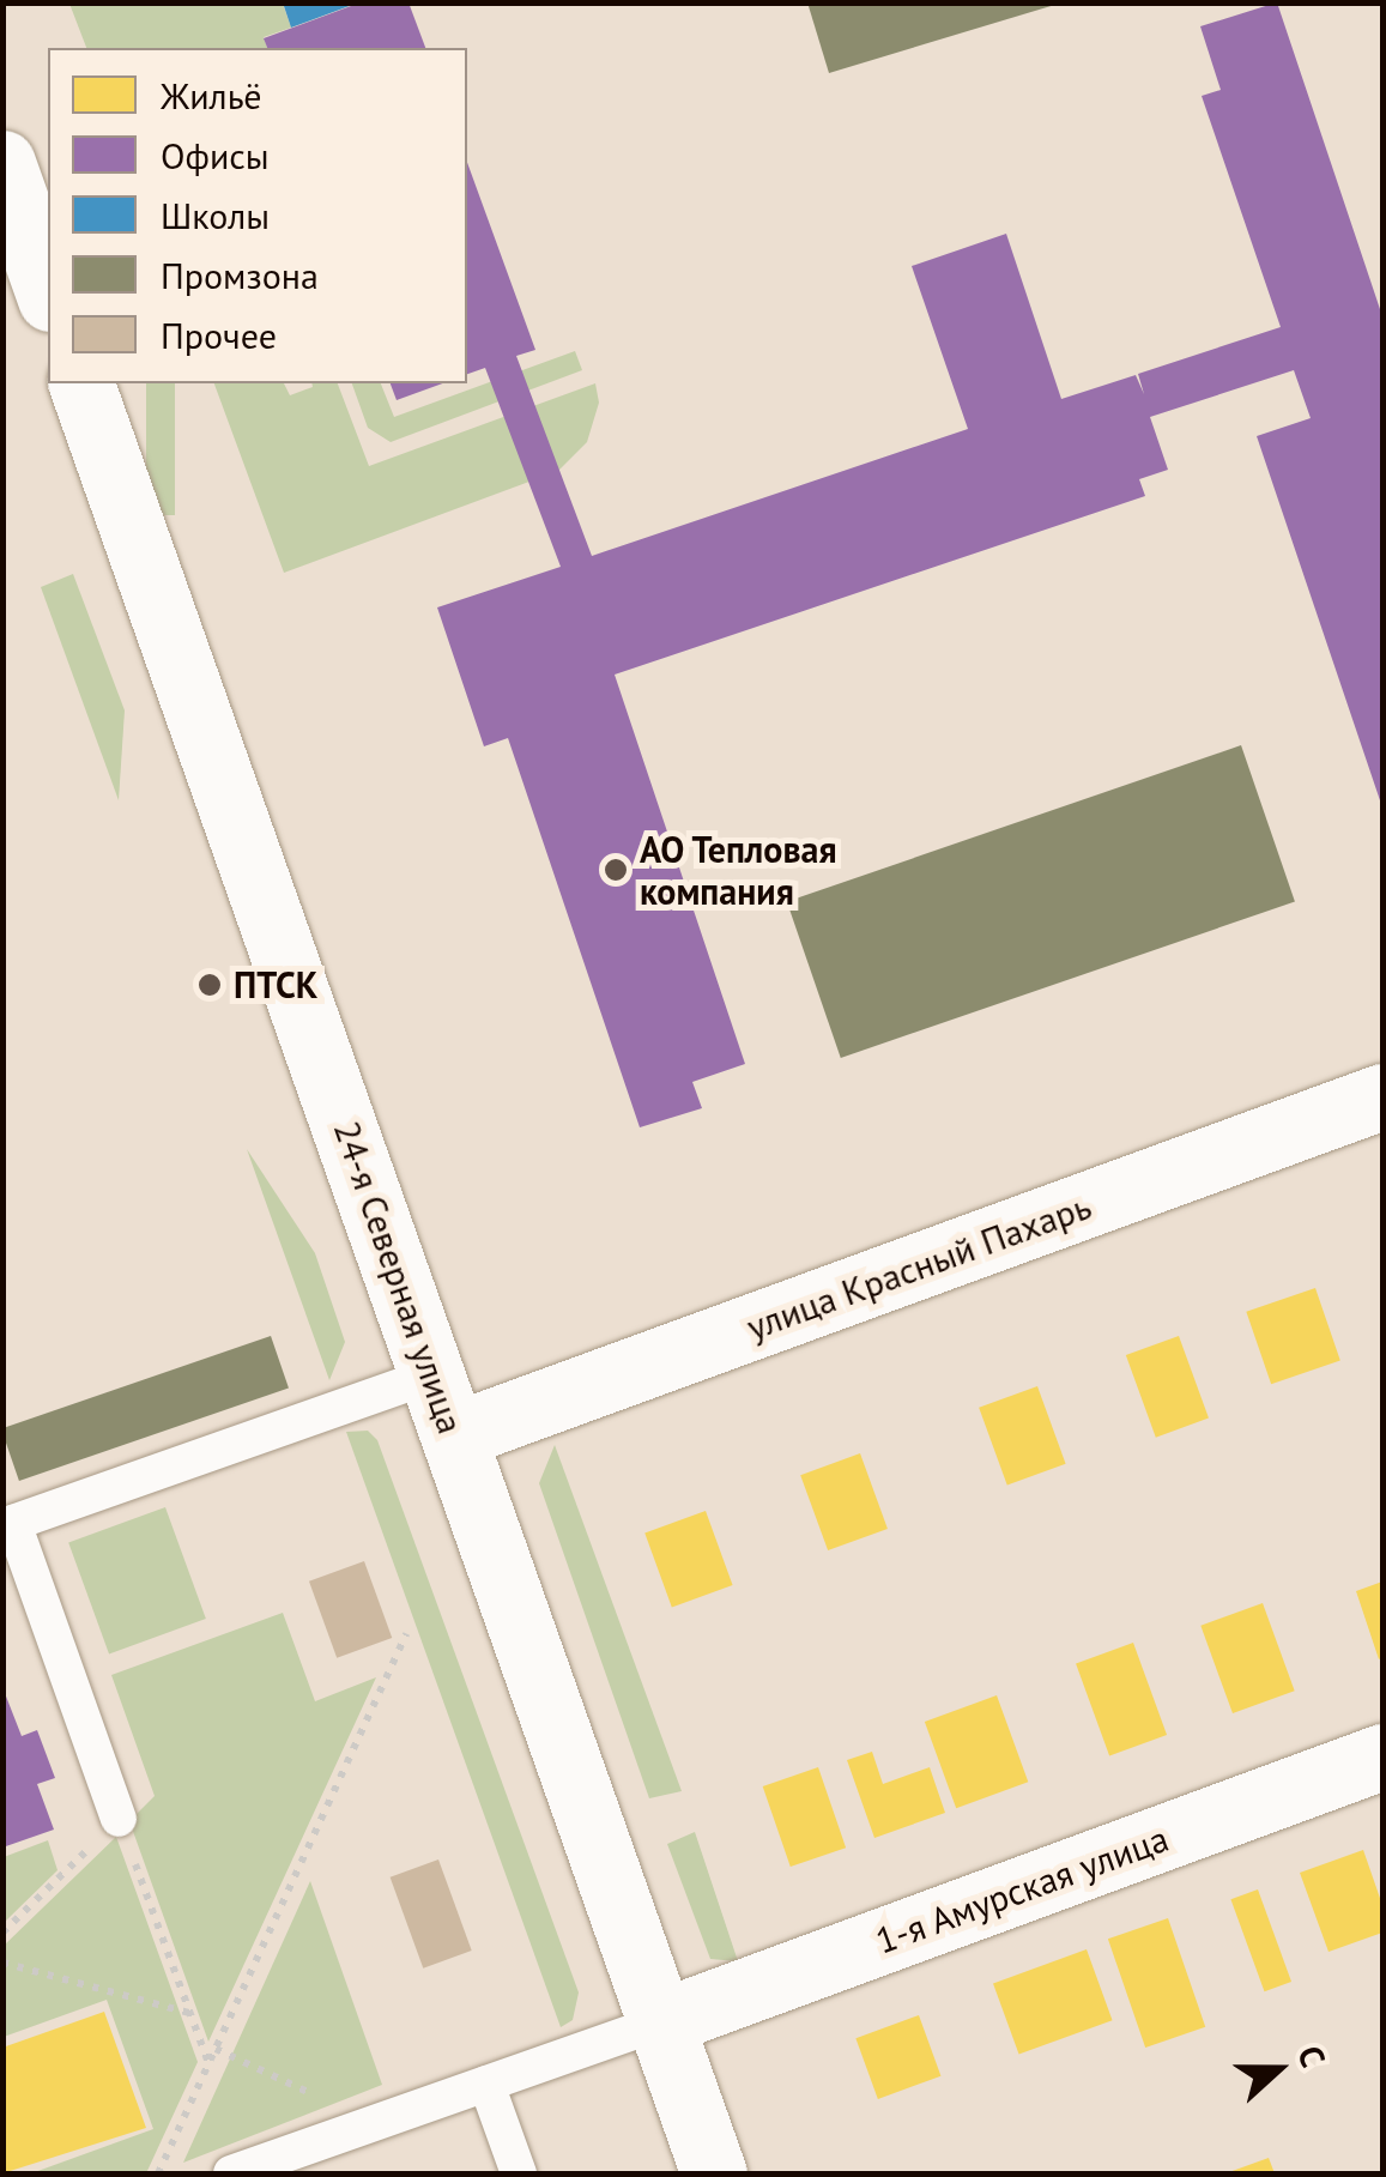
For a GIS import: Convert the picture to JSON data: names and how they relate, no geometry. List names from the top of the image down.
{
  "streets": {
    "main road": ["улица Красный Пахарь", "24-я Северная улица", "1-я Амурская улица"]
  },
  "crossings": [
    ["улица Красный Пахарь", "24-я Северная улица"],
    ["24-я Северная улица", "1-я Амурская улица"]
  ],
  "places": ["АО Тепловая компания", "ПТСК"],
  "legend": [
    "Жильё",
    "Офисы",
    "Школы",
    "Промзона",
    "Прочее"
  ],
  "north": "right"
}
